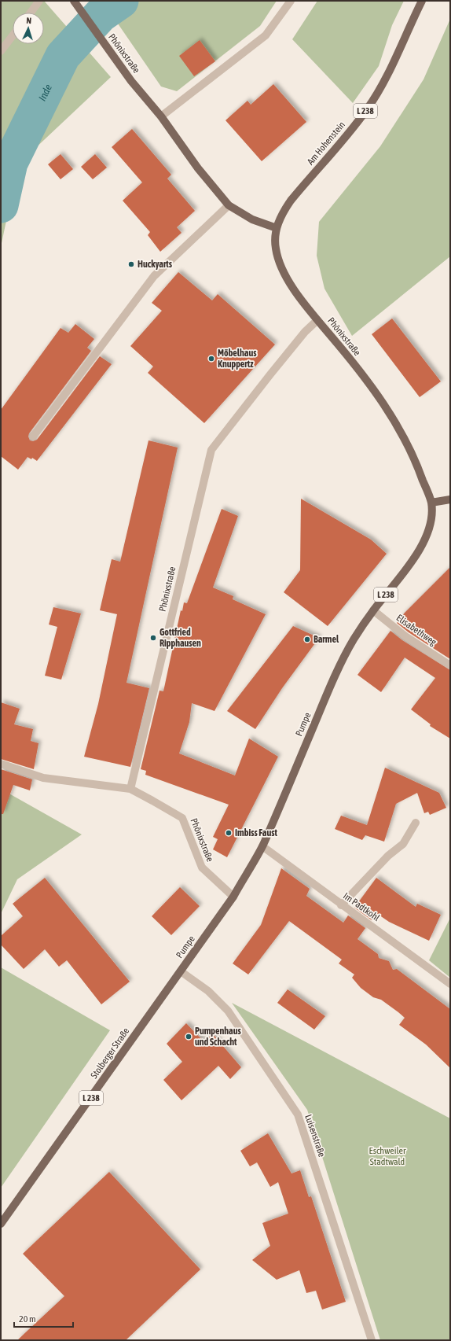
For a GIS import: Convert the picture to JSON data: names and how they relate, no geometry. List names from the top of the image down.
{
  "streets": {
    "main road": [
      "Phönixstraße",
      "L 238",
      "Am Hohenstein",
      "Pumpe",
      "Stolberger Straße"
    ],
    "street": ["Elisabethweg", "Im Padtkohl", "Luisenstraße"]
  },
  "crossings": [
    ["Phönixstraße", "Am Hohenstein"],
    ["Phönixstraße", "Pumpe"],
    ["Elisabethweg", "Pumpe"],
    ["Pumpe", "Im Padtkohl"],
    ["Pumpe", "Stolberger Straße"],
    ["Pumpe", "Luisenstraße"],
    ["Stolberger Straße", "Luisenstraße"]
  ],
  "water": ["Inde"],
  "parks": ["Eschweiler Stadtwald"],
  "places": [
    "Huckyarts",
    "Möbelhaus Knuppertz",
    "Gottfried Ripphausen",
    "Barmel",
    "Imbiss Faust",
    "Pumpenhaus und Schacht"
  ],
  "scale_bar": "20 m",
  "north": "top"
}
